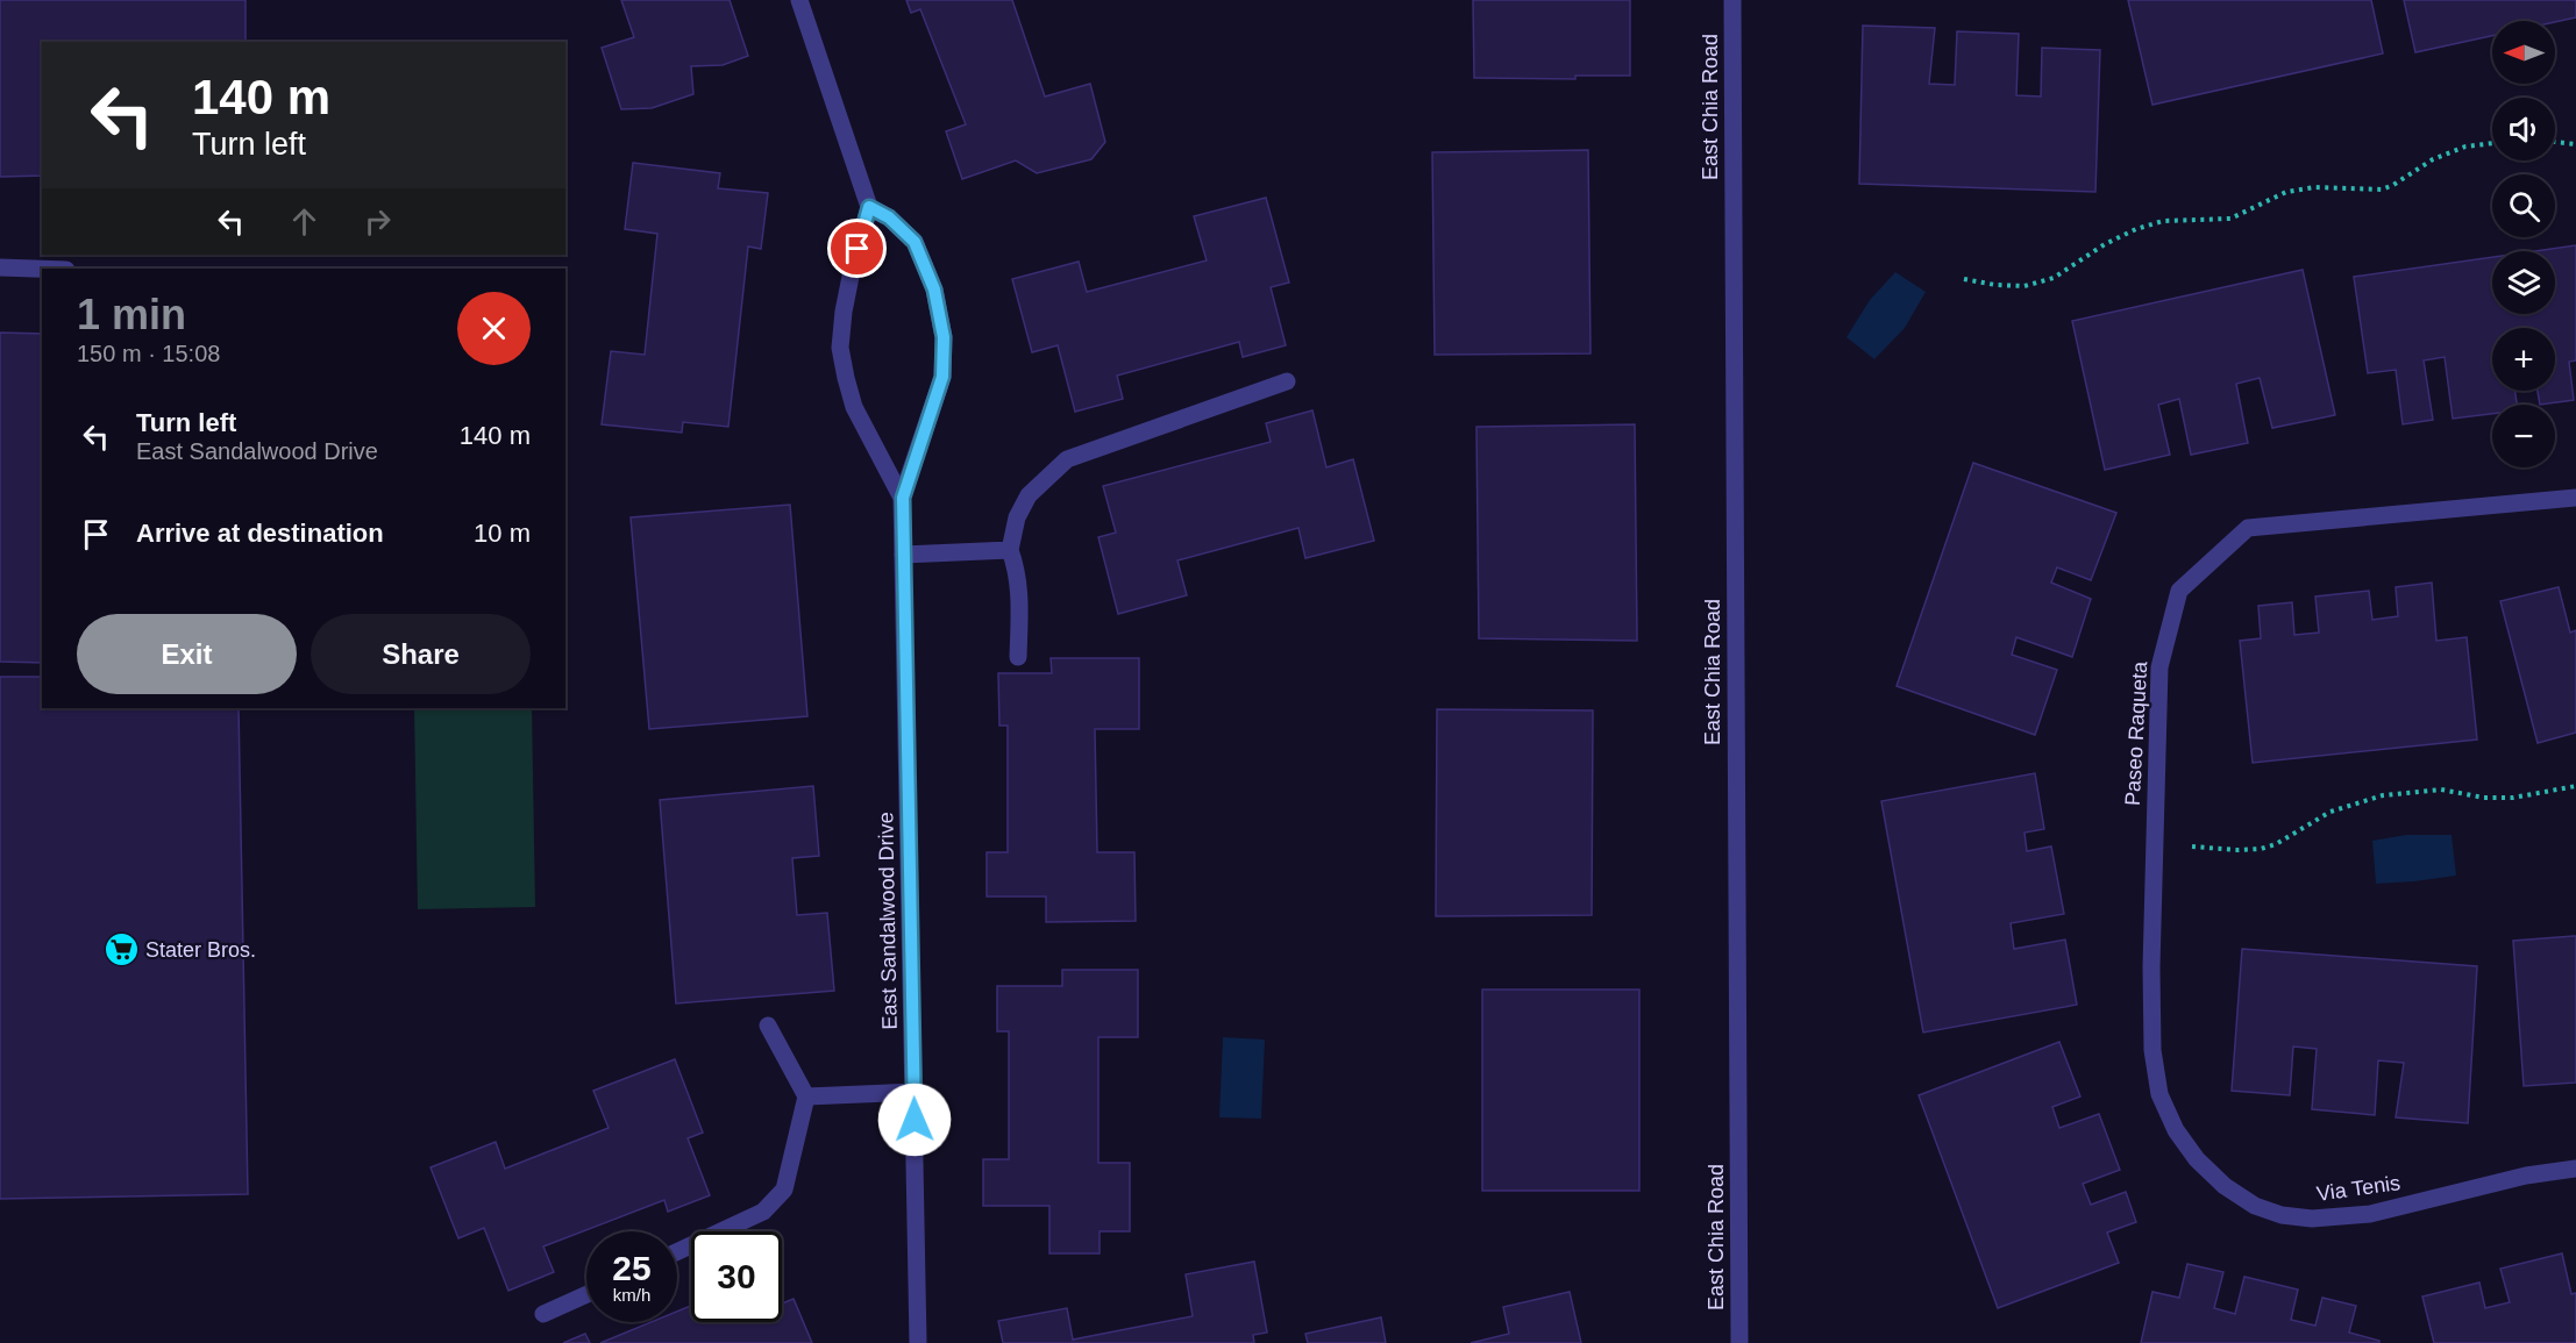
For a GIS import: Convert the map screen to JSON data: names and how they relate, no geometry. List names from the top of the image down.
{
  "streets": {
    "street": [
      "East Chia Road",
      "Paseo Raqueta",
      "East Sandalwood Drive",
      "Via Tenis"
    ]
  },
  "crossings": [
    ["Paseo Raqueta", "Via Tenis"]
  ],
  "places": {
    "supermarket": ["Stater Bros."]
  },
  "north": "left",
  "page": {
    "map_buttons": ["+", "−"],
    "turn": ["140 m", "Turn left"],
    "heading": ["1 min", "150 m · 15:08"],
    "list": [
      {
        "name": "Turn left",
        "note": "East Sandalwood Drive",
        "value": "140 m"
      },
      {
        "name": "Arrive at destination",
        "value": "10 m"
      }
    ],
    "buttons": ["Exit", "Share"],
    "speed": "25 km/h",
    "limit": "30"
  }
}
